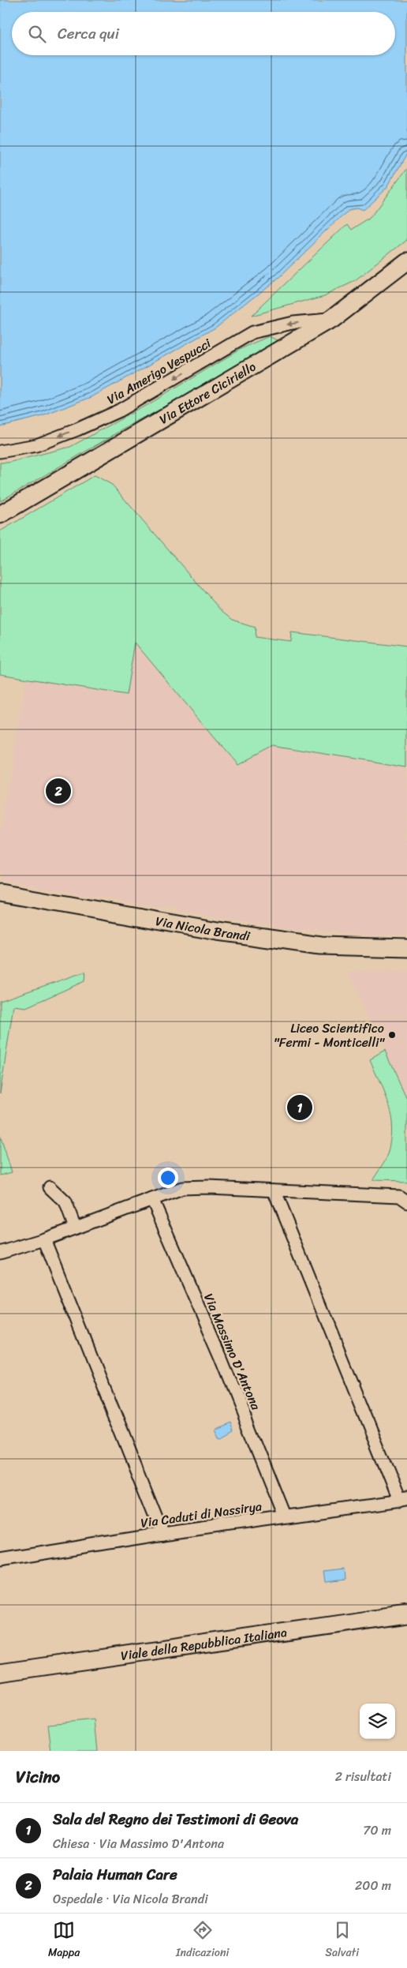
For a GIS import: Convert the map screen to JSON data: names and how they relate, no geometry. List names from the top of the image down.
{
  "streets": {
    "street": [
      "Via Amerigo Vespucci",
      "Via Ettore Ciciriello",
      "Via Nicola Brandi",
      "Via Massimo D'Antona",
      "Via Caduti di Nassirya",
      "Viale della Repubblica Italiana"
    ]
  },
  "crossings": [
    ["Via Amerigo Vespucci", "Via Ettore Ciciriello"],
    ["Via Massimo D'Antona", "Via Caduti di Nassirya"]
  ],
  "one_way": ["Via Amerigo Vespucci"],
  "places": ["Liceo Scientifico \"Fermi - Monticelli\""],
  "page": {
    "search": "Cerca qui",
    "pins": ["2", "1"],
    "heading": ["Vicino", "2 risultati"],
    "list": [
      {
        "mark": "1",
        "name": "Sala del Regno dei Testimoni di Geova",
        "note": "Chiesa · Via Massimo D'Antona",
        "value": "70 m"
      },
      {
        "mark": "2",
        "name": "Palaia Human Care",
        "note": "Ospedale · Via Nicola Brandi",
        "value": "200 m"
      }
    ],
    "nav": ["Mappa", "Indicazioni", "Salvati"]
  }
}
